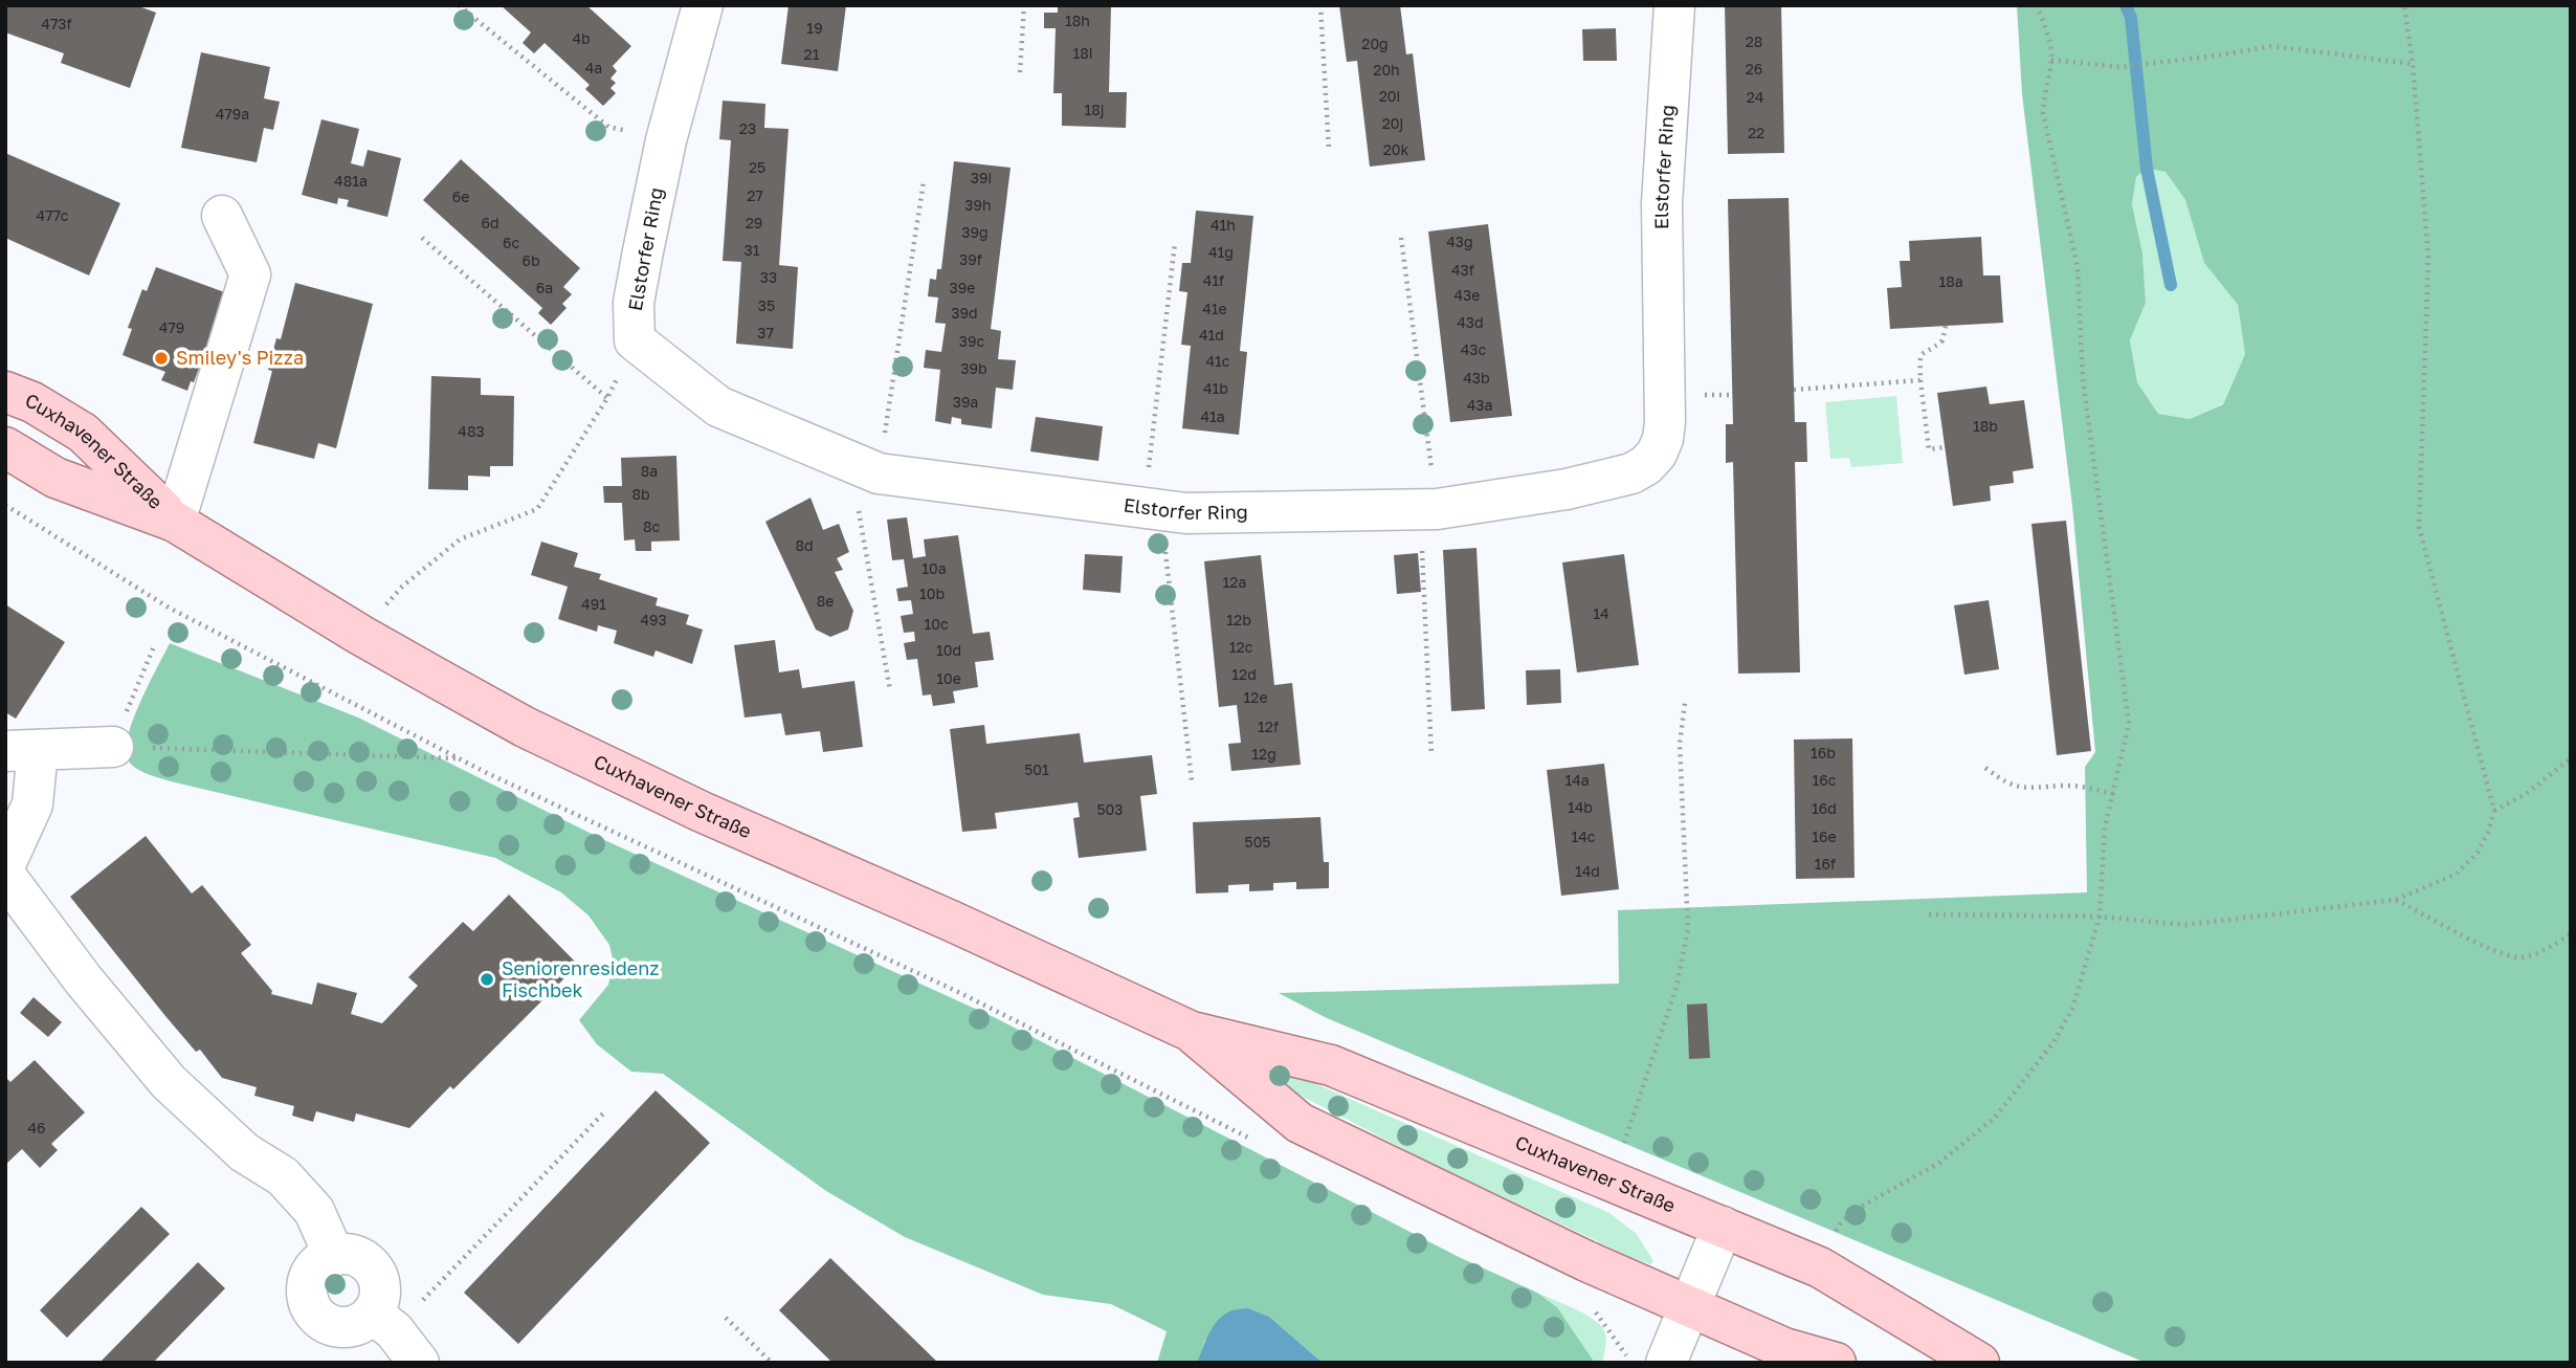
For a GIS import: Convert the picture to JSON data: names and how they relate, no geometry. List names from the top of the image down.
{
  "streets": {
    "main road": ["Cuxhavener Straße"],
    "street": ["Elstorfer Ring"]
  },
  "places": ["Smiley's Pizza", "Seniorenresidenz Fischbek"],
  "house_numbers": [
    "18h",
    "473f",
    "19",
    "4b",
    "28",
    "20g",
    "18i",
    "21",
    "4a",
    "26",
    "20h",
    "20i",
    "24",
    "18j",
    "479a",
    "20j",
    "23",
    "22",
    "20k",
    "25",
    "39i",
    "481a",
    "27",
    "6e",
    "39h",
    "477c",
    "6d",
    "29",
    "41h",
    "39g",
    "43g",
    "6c",
    "31",
    "41g",
    "39f",
    "6b",
    "43f",
    "33",
    "41f",
    "18a",
    "6a",
    "39e",
    "43e",
    "35",
    "41e",
    "39d",
    "43d",
    "479",
    "37",
    "41d",
    "39c",
    "43c",
    "41c",
    "39b",
    "43b",
    "41b",
    "39a",
    "43a",
    "41a",
    "18b",
    "483",
    "8a",
    "8b",
    "8c",
    "8d",
    "10a",
    "12a",
    "10b",
    "8e",
    "491",
    "14",
    "493",
    "12b",
    "10c",
    "12c",
    "10d",
    "12d",
    "10e",
    "12e",
    "12f",
    "16b",
    "12g",
    "501",
    "14a",
    "16c",
    "14b",
    "16d",
    "503",
    "14c",
    "16e",
    "505",
    "16f",
    "14d",
    "46"
  ]
}
